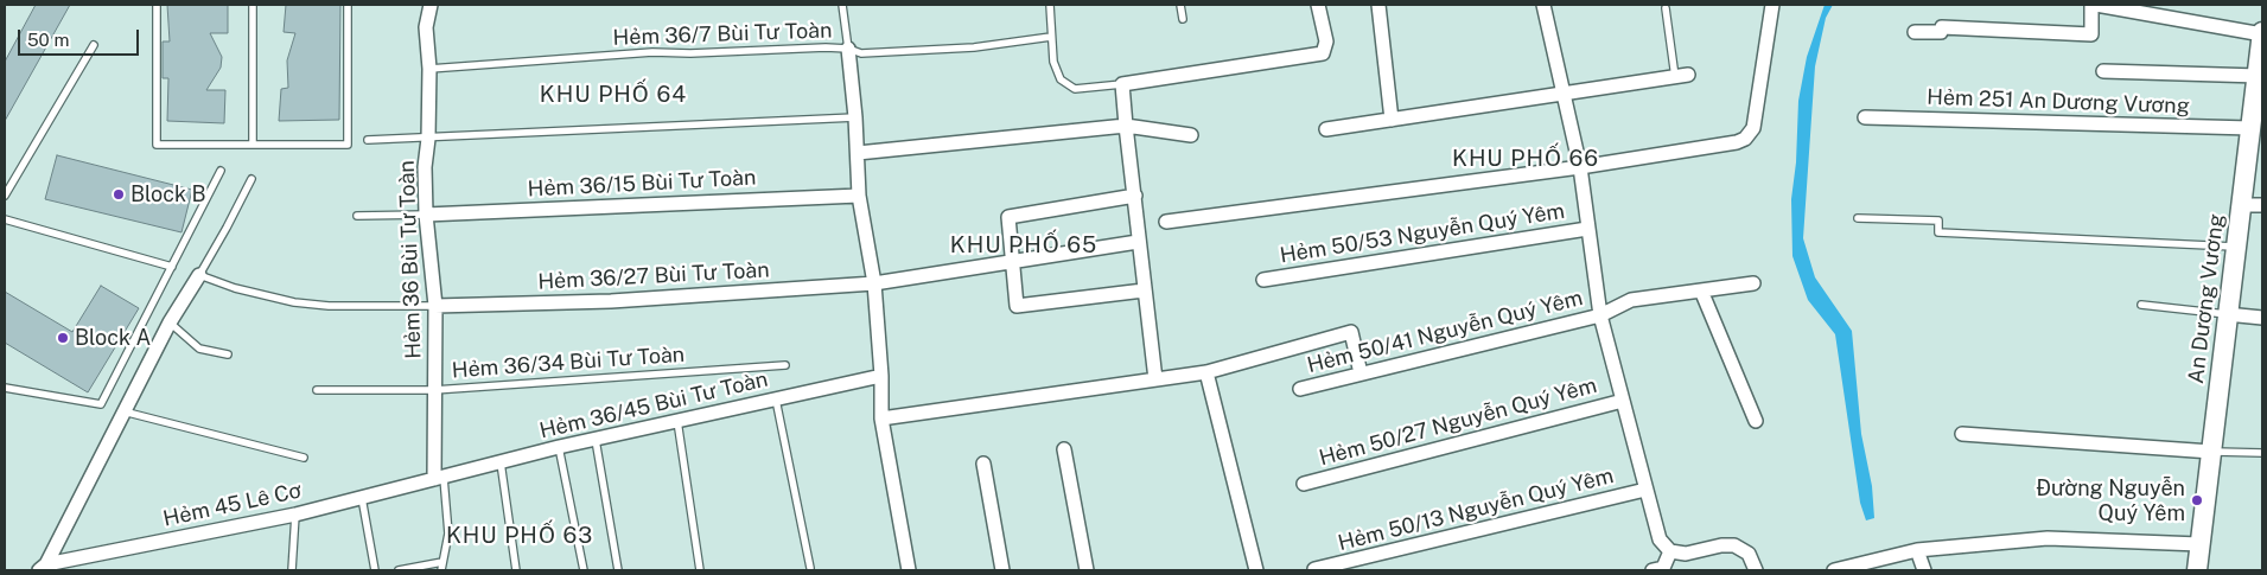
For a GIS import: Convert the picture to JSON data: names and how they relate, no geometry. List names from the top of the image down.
{
  "streets": {
    "main road": ["An Dương Vương"],
    "street": [
      "Hẻm 251 An Dương Vương",
      "Hẻm 36/15 Bùi Tư Toàn",
      "Hẻm 50/53 Nguyễn Quý Yêm",
      "Hẻm 36 Bùi Tư Toàn",
      "Hẻm 36/27 Bùi Tư Toàn",
      "Hẻm 50/41 Nguyễn Quý Yêm",
      "Hẻm 36/45 Bùi Tư Toàn",
      "Hẻm 50/27 Nguyễn Quý Yêm",
      "Hẻm 45 Lê Cơ",
      "Hẻm 50/13 Nguyễn Quý Yêm"
    ],
    "lane": ["Hẻm 36/7 Bùi Tư Toàn", "Hẻm 36/34 Bùi Tư Toàn"]
  },
  "crossings": [
    ["Hẻm 36/7 Bùi Tư Toàn", "Hẻm 36 Bùi Tư Toàn"],
    ["Hẻm 251 An Dương Vương", "An Dương Vương"],
    ["Hẻm 36/15 Bùi Tư Toàn", "Hẻm 36 Bùi Tư Toàn"],
    ["Hẻm 36 Bùi Tư Toàn", "Hẻm 36/27 Bùi Tư Toàn"],
    ["Hẻm 36 Bùi Tư Toàn", "Hẻm 36/34 Bùi Tư Toàn"],
    ["Hẻm 36 Bùi Tư Toàn", "Hẻm 36/45 Bùi Tư Toàn"],
    ["Hẻm 36 Bùi Tư Toàn", "Hẻm 45 Lê Cơ"],
    ["Hẻm 36/45 Bùi Tư Toàn", "Hẻm 45 Lê Cơ"]
  ],
  "districts": [
    "KHU PHỐ 64",
    "KHU PHỐ 66",
    "KHU PHỐ 65",
    "KHU PHỐ 63"
  ],
  "places": ["Block B", "Block A", "Đường Nguyễn Quý Yêm"],
  "scale_bar": "50 m"
}
